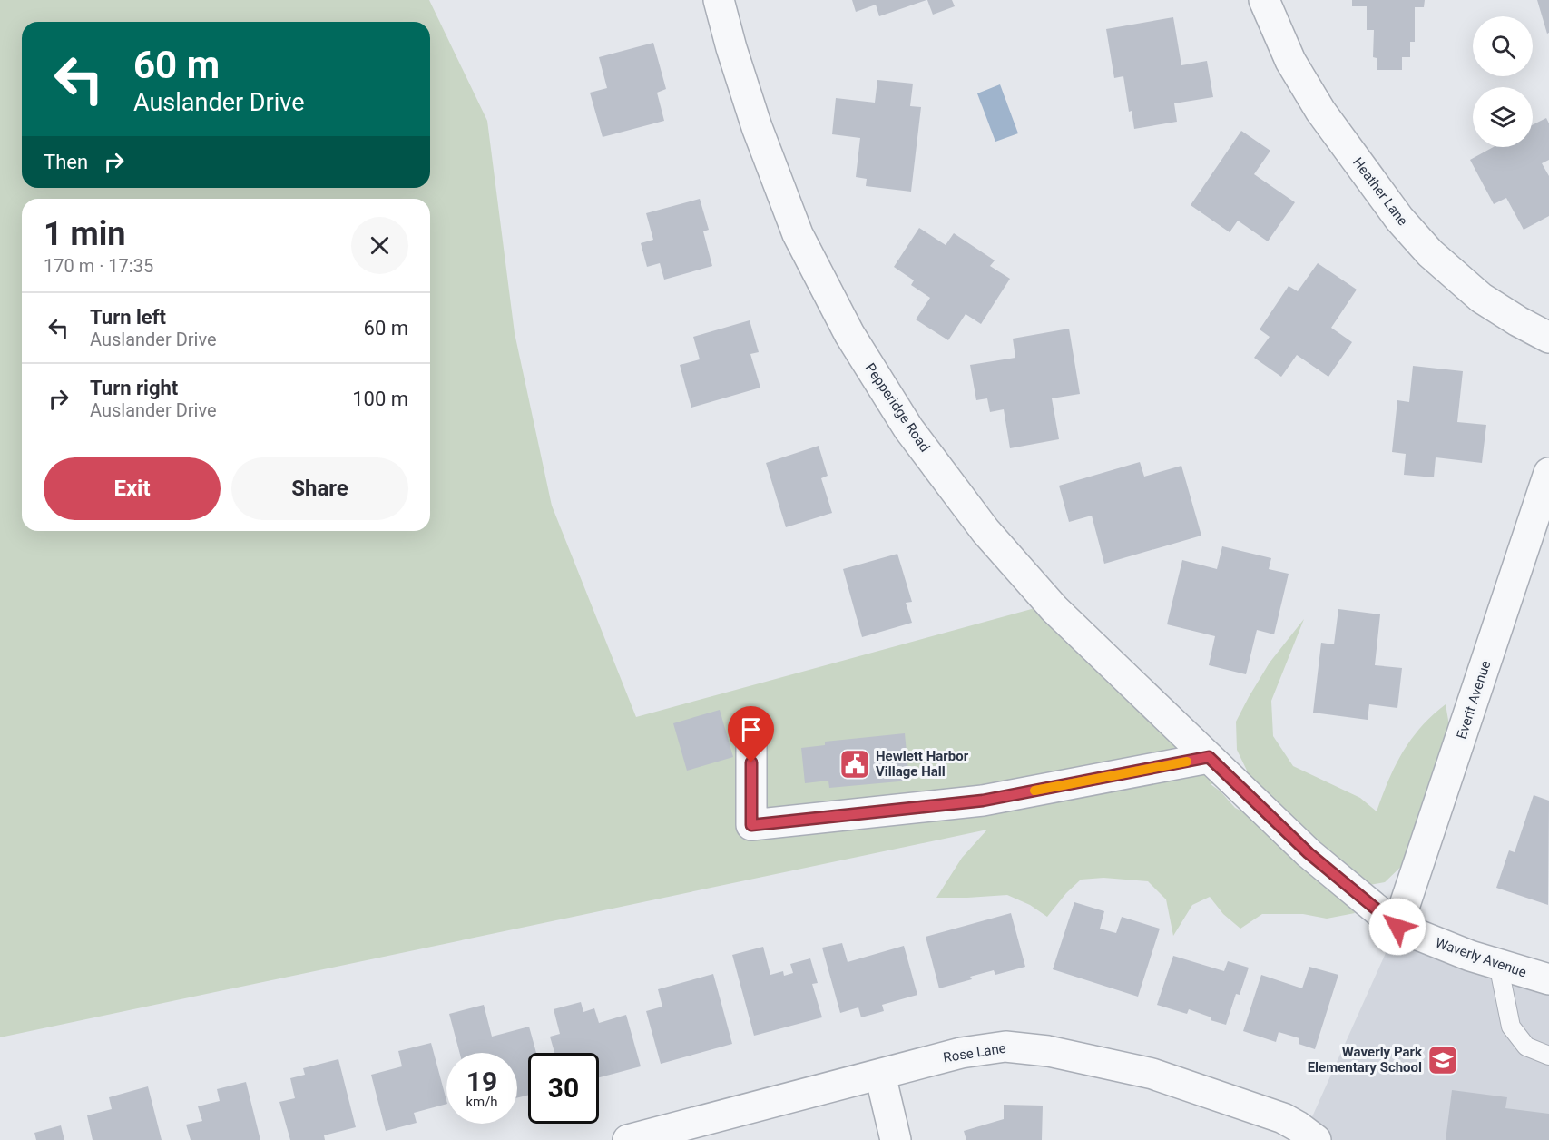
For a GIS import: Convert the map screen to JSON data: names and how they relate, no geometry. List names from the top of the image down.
{
  "streets": {
    "street": [
      "Heather Lane",
      "Pepperidge Road",
      "Everit Avenue",
      "Waverly Avenue",
      "Rose Lane"
    ]
  },
  "crossings": [
    ["Pepperidge Road", "Waverly Avenue"],
    ["Everit Avenue", "Waverly Avenue"]
  ],
  "places": {
    "public building": ["Hewlett Harbor Village Hall"],
    "school or university": ["Waverly Park Elementary School"]
  },
  "page": {
    "turn": ["60 m", "Auslander Drive"],
    "then": "Then",
    "heading": ["1 min", "170 m · 17:35"],
    "list": [
      {
        "name": "Turn left",
        "note": "Auslander Drive",
        "value": "60 m"
      },
      {
        "name": "Turn right",
        "note": "Auslander Drive",
        "value": "100 m"
      }
    ],
    "buttons": ["Exit", "Share"],
    "speed": "19 km/h",
    "limit": "30"
  }
}
